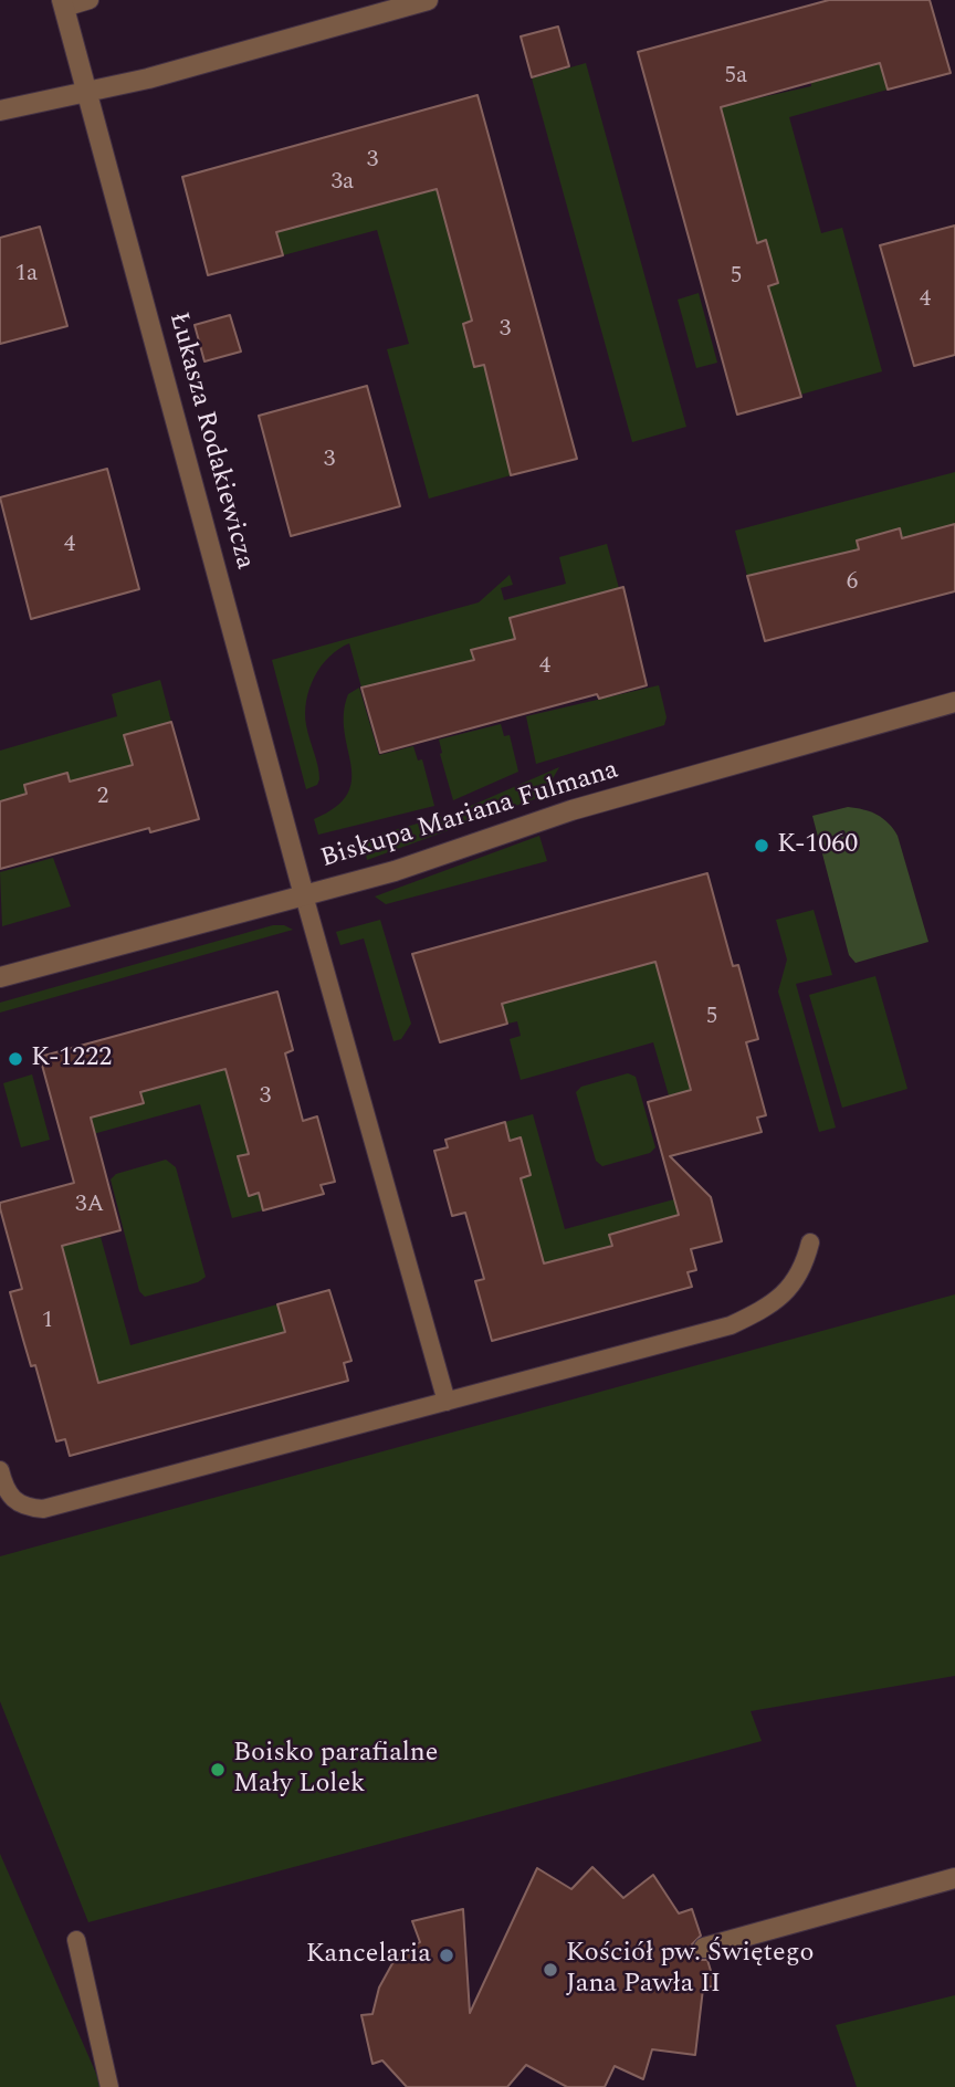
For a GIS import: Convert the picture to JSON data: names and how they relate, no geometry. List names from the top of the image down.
{
  "streets": {
    "street": ["Łukasza Rodakiewicza", "Biskupa Mariana Fulmana"]
  },
  "crossings": [
    ["Łukasza Rodakiewicza", "Biskupa Mariana Fulmana"]
  ],
  "places": [
    "K-1060",
    "K-1222",
    "Boisko parafialne Mały Lolek",
    "Kancelaria",
    "Kościół pw. Świętego Jana Pawła II"
  ],
  "house_numbers": [
    "5a",
    "3",
    "3a",
    "1a",
    "5",
    "4",
    "3",
    "3",
    "4",
    "6",
    "4",
    "2",
    "5",
    "3",
    "3A",
    "1"
  ]
}
